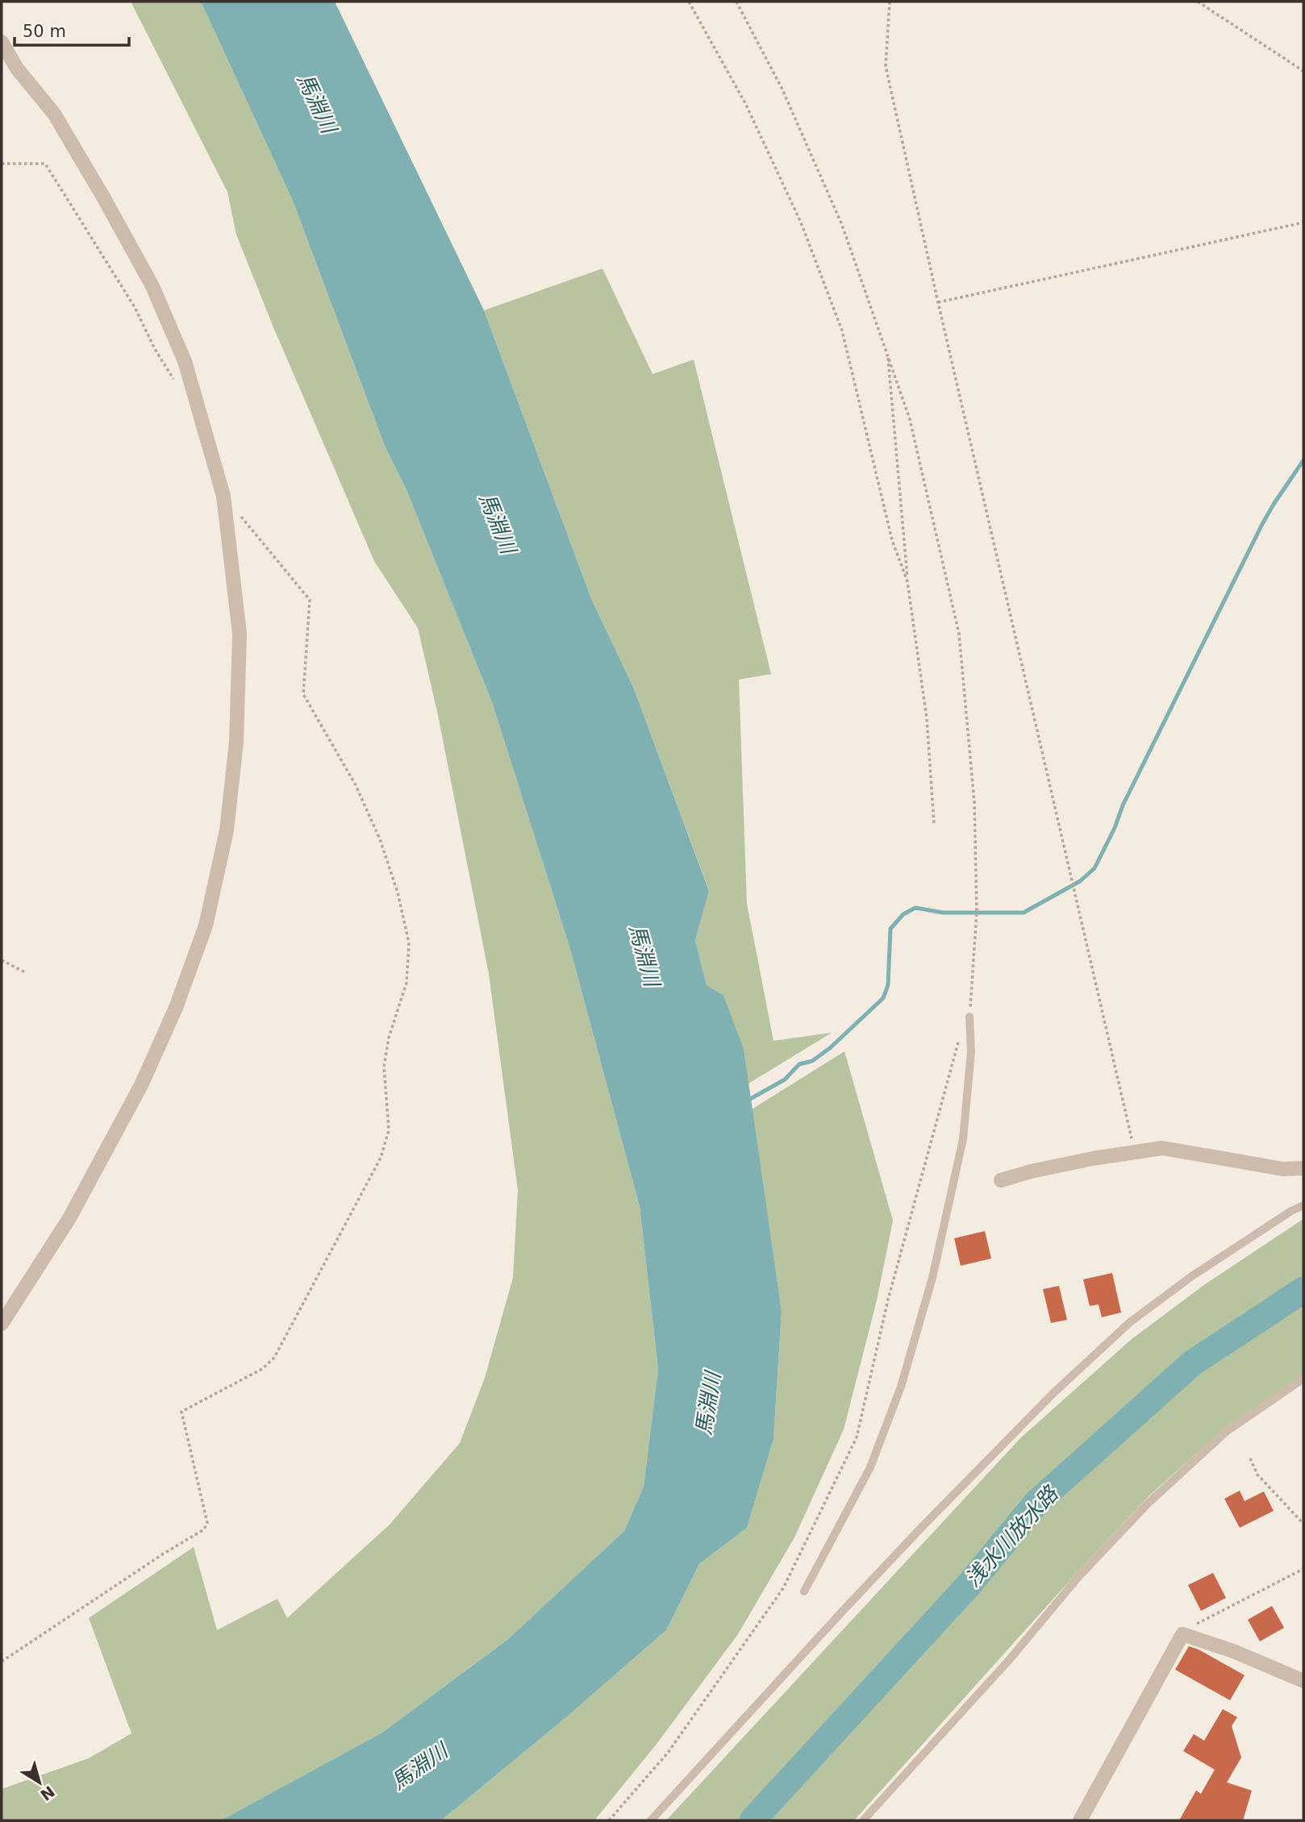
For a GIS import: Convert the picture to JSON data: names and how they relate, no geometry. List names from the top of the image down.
{
  "water": ["馬淵川", "浅水川放水路"],
  "scale_bar": "50 m",
  "north": "bottom right"
}
